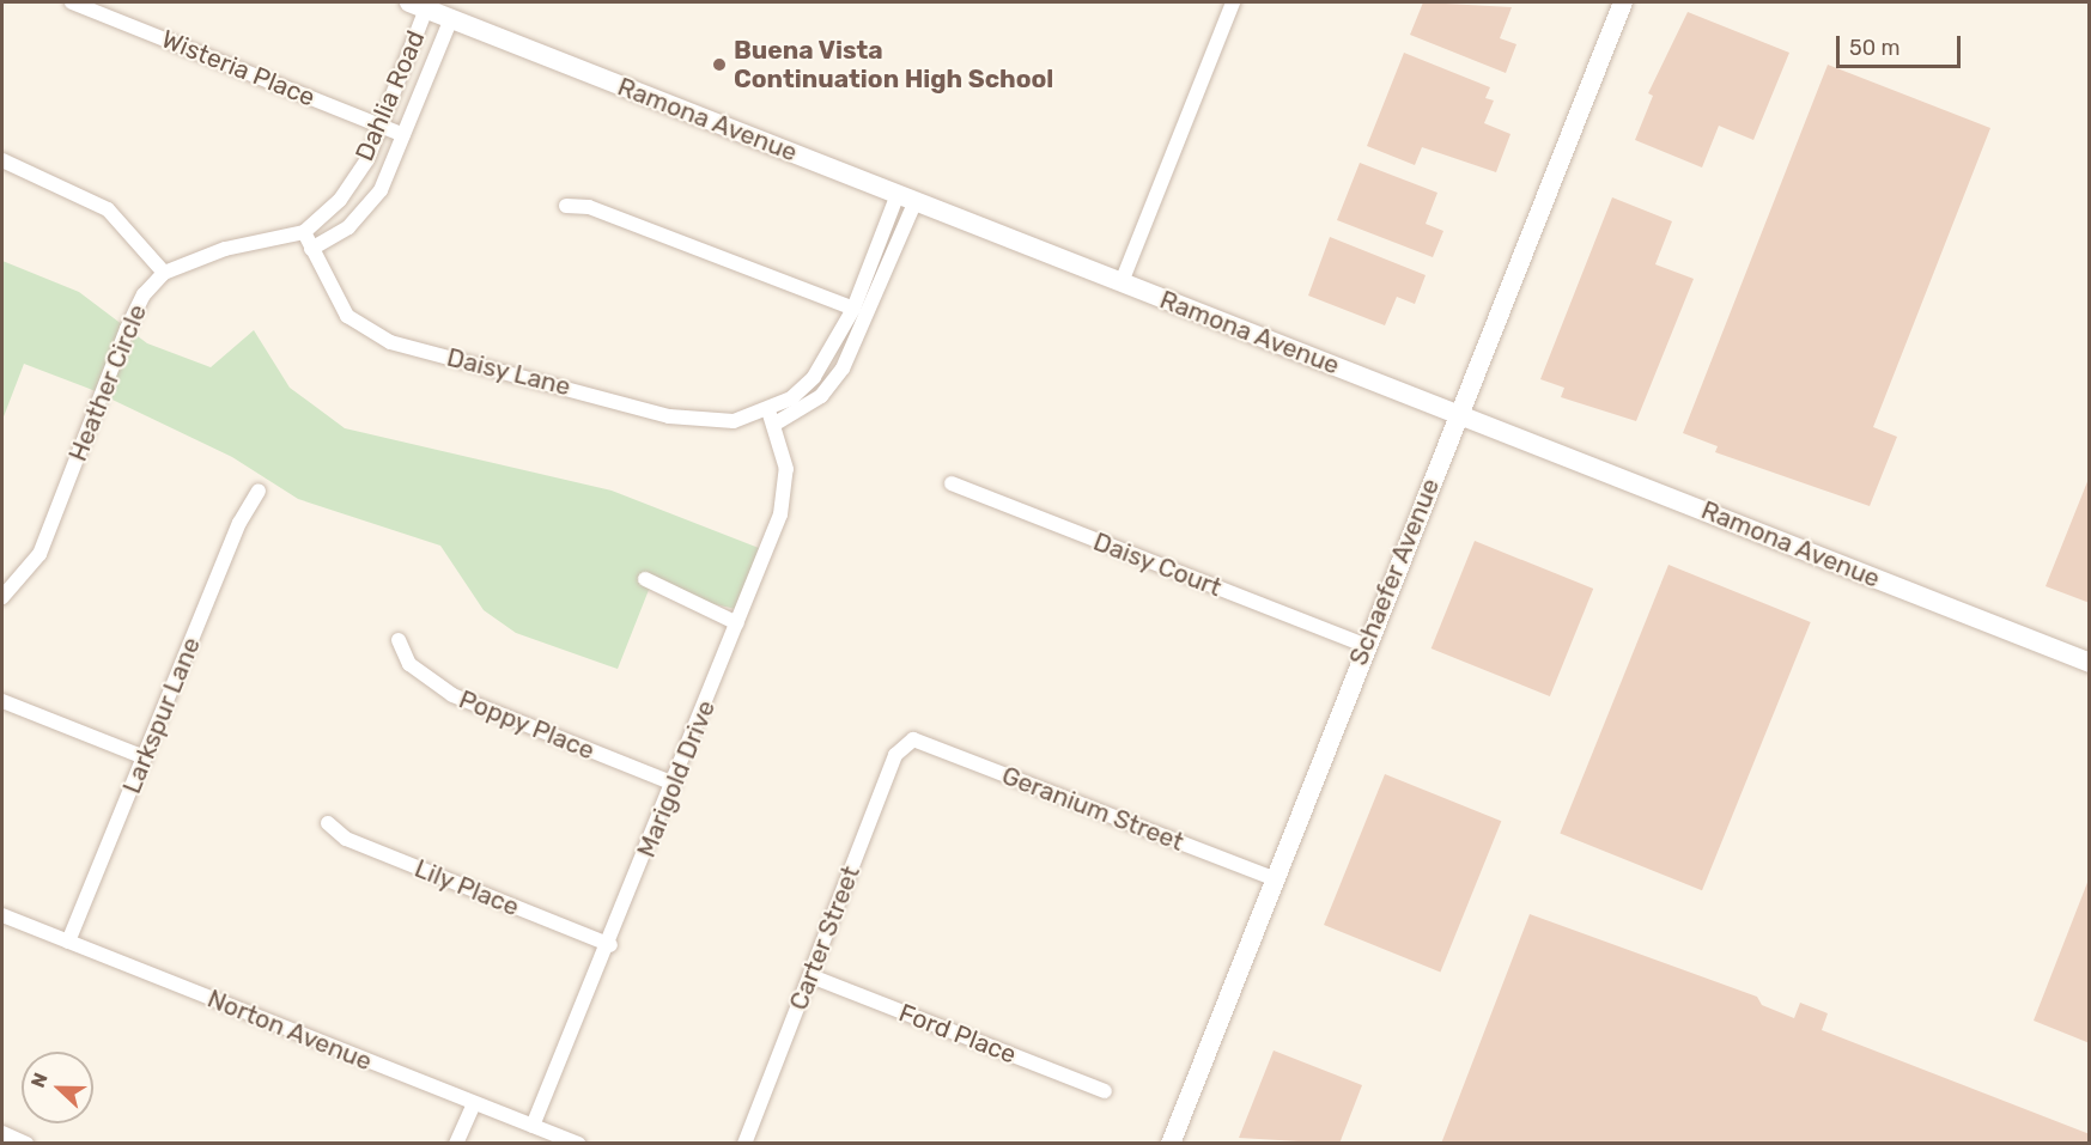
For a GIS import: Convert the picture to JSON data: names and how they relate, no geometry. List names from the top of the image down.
{
  "streets": {
    "main road": ["Ramona Avenue", "Schaefer Avenue"],
    "street": [
      "Wisteria Place",
      "Dahlia Road",
      "Daisy Lane",
      "Heather Circle",
      "Daisy Court",
      "Larkspur Lane",
      "Poppy Place",
      "Marigold Drive",
      "Geranium Street",
      "Lily Place",
      "Carter Street",
      "Norton Avenue",
      "Ford Place"
    ]
  },
  "crossings": [
    ["Wisteria Place", "Dahlia Road"],
    ["Dahlia Road", "Ramona Avenue"],
    ["Dahlia Road", "Daisy Lane"],
    ["Ramona Avenue", "Schaefer Avenue"],
    ["Daisy Lane", "Marigold Drive"],
    ["Daisy Court", "Schaefer Avenue"],
    ["Schaefer Avenue", "Geranium Street"],
    ["Larkspur Lane", "Norton Avenue"],
    ["Poppy Place", "Marigold Drive"],
    ["Marigold Drive", "Lily Place"],
    ["Marigold Drive", "Norton Avenue"],
    ["Geranium Street", "Carter Street"],
    ["Carter Street", "Ford Place"]
  ],
  "places": ["Buena Vista Continuation High School"],
  "scale_bar": "50 m",
  "north": "left"
}
